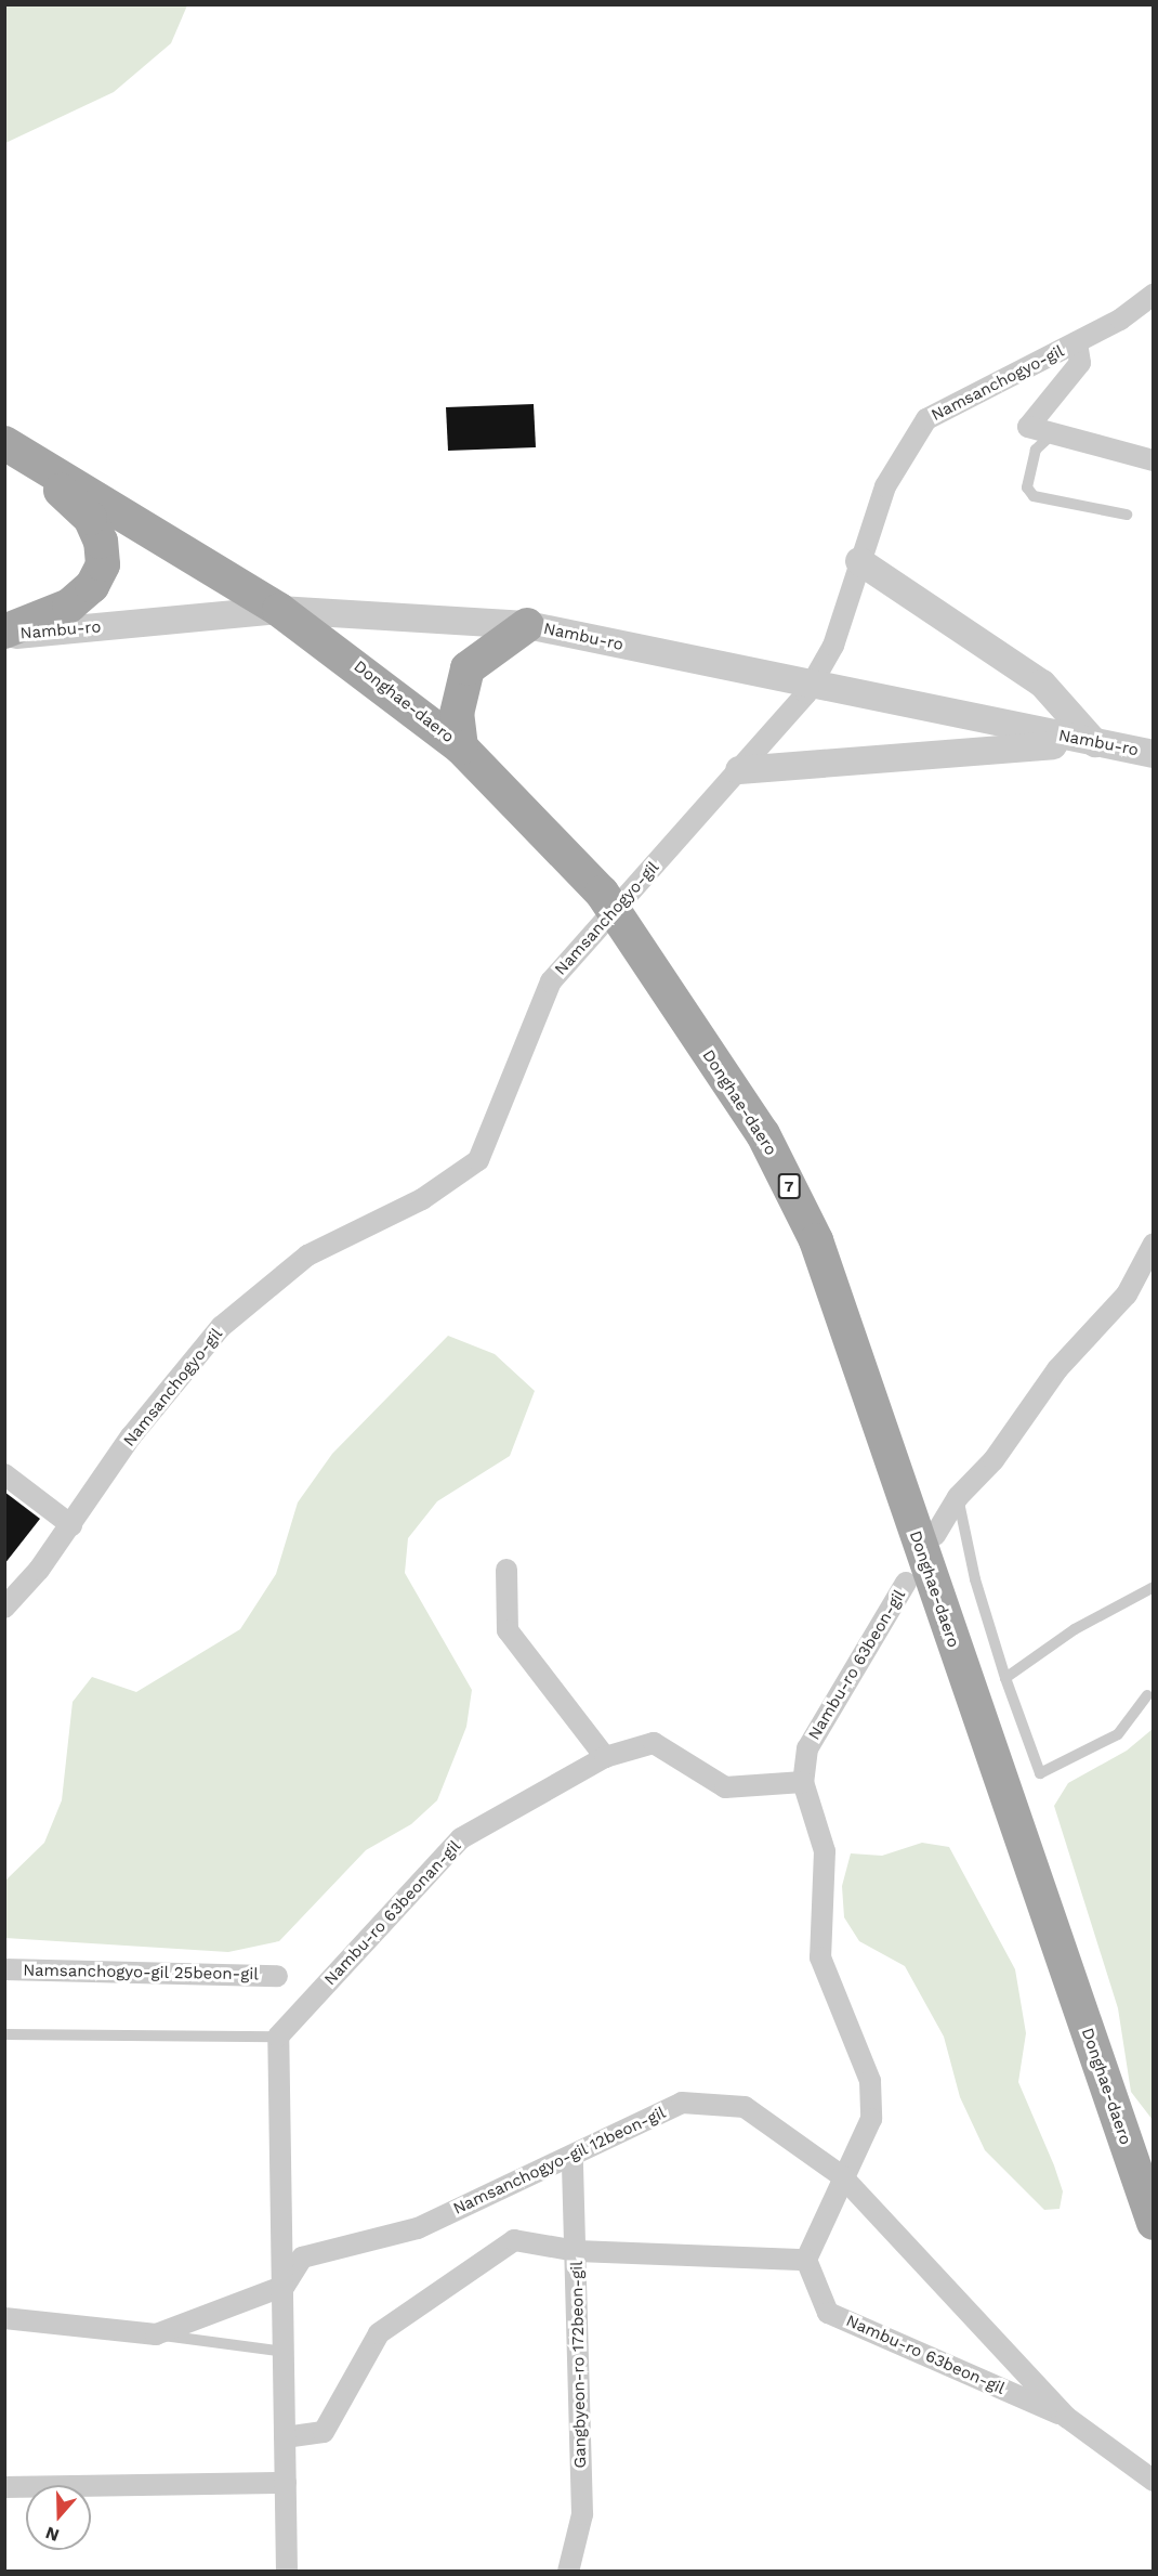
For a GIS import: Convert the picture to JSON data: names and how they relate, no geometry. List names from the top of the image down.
{
  "streets": {
    "main road": ["Donghae-daero", "7"],
    "street": [
      "Namsanchogyo-gil",
      "Nambu-ro",
      "Nambu-ro 63beon-gil",
      "Nambu-ro 63beonan-gil",
      "Namsanchogyo-gil 25beon-gil",
      "Namsanchogyo-gil 12beon-gil",
      "Gangbyeon-ro 172beon-gil"
    ]
  },
  "crossings": [
    ["Nambu-ro", "Donghae-daero"],
    ["Nambu-ro 63beon-gil", "Nambu-ro 63beonan-gil"],
    ["Nambu-ro 63beon-gil", "Namsanchogyo-gil 12beon-gil"],
    ["Namsanchogyo-gil 12beon-gil", "Gangbyeon-ro 172beon-gil"]
  ],
  "north": "bottom"
}
